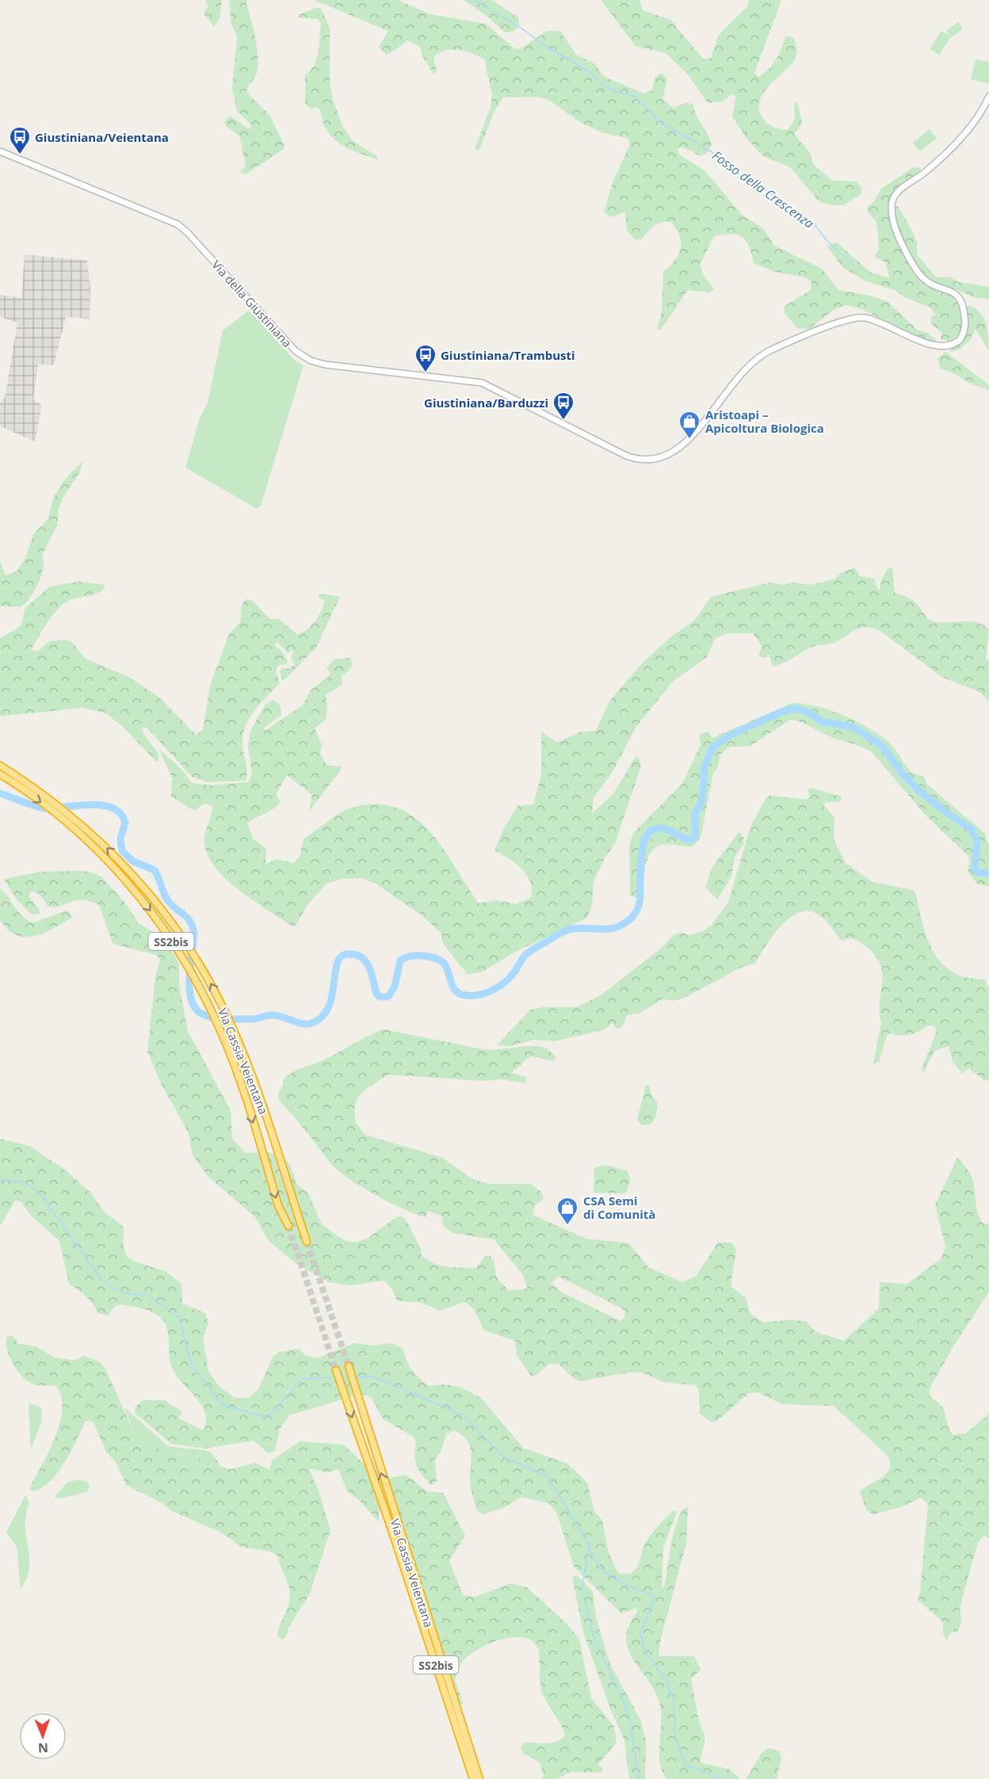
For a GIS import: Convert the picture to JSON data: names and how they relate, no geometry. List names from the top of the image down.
{
  "streets": {
    "highway": ["SS2bis", "Via Cassia Veientana"],
    "street": ["Via della Giustiniana"]
  },
  "water": ["Fosso della Crescenza"],
  "places": {
    "bus stop": ["Giustiniana/Veientana", "Giustiniana/Trambusti", "Giustiniana/Barduzzi"],
    "shop": ["Aristoapi – Apicoltura Biologica", "CSA Semi di Comunità"]
  },
  "north": "bottom"
}
